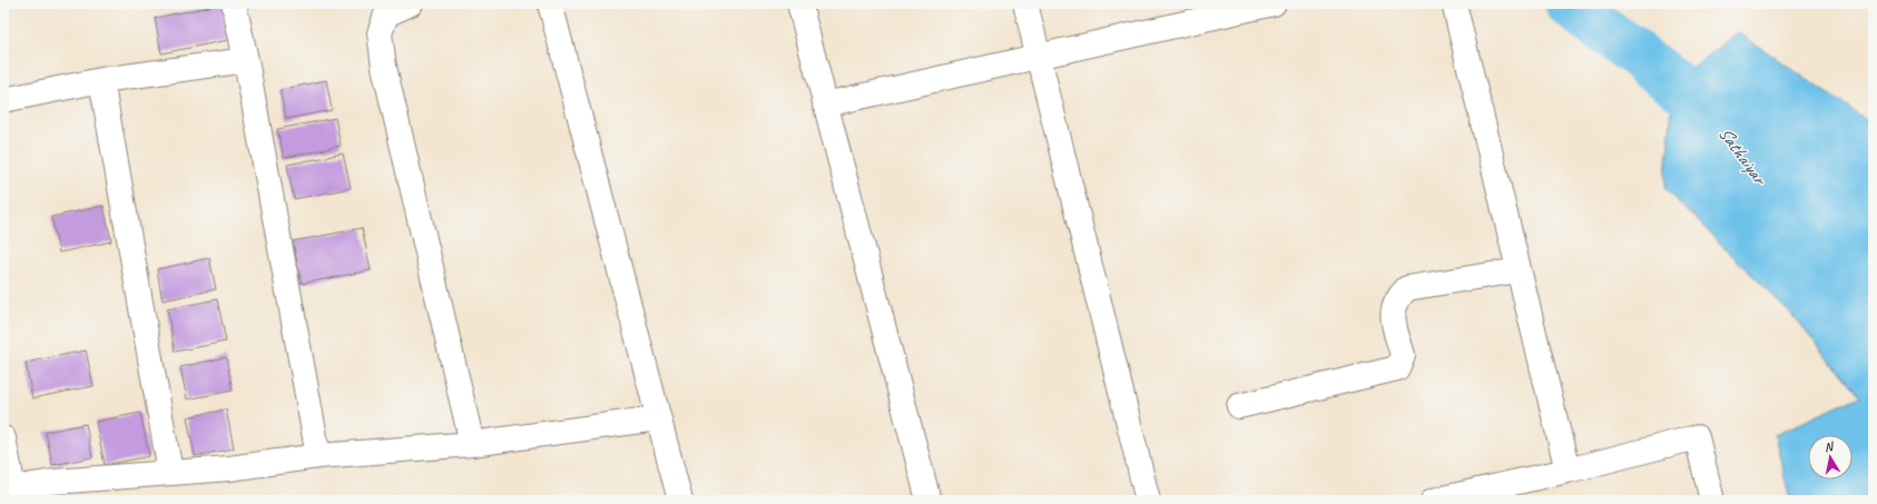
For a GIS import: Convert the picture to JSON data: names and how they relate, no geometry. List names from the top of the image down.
{
  "water": ["Sathaiyar"],
  "north": "top"
}
